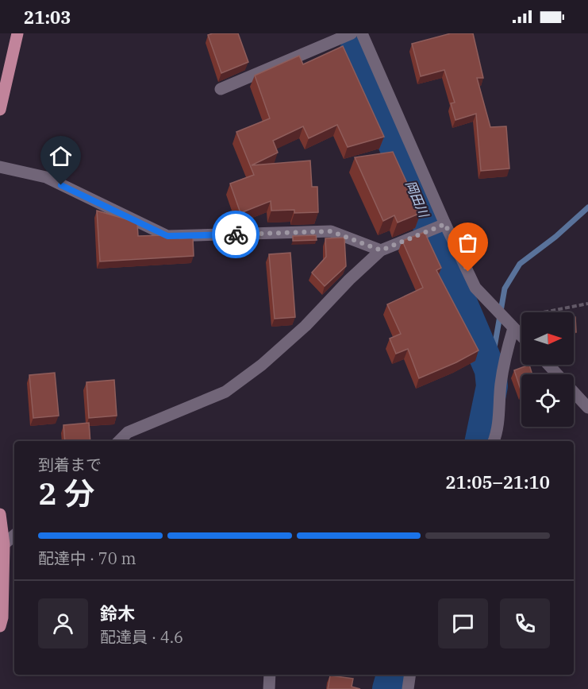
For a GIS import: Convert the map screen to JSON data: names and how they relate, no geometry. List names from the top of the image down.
{
  "water": ["岡田川"],
  "north": "right",
  "page": {
    "status": "21:03",
    "heading": ["2 分", "到着まで", "21:05–21:10"],
    "panel": ["鈴木", "配達員 · 4.6"],
    "bar": "配達中 · 70 m"
  }
}
